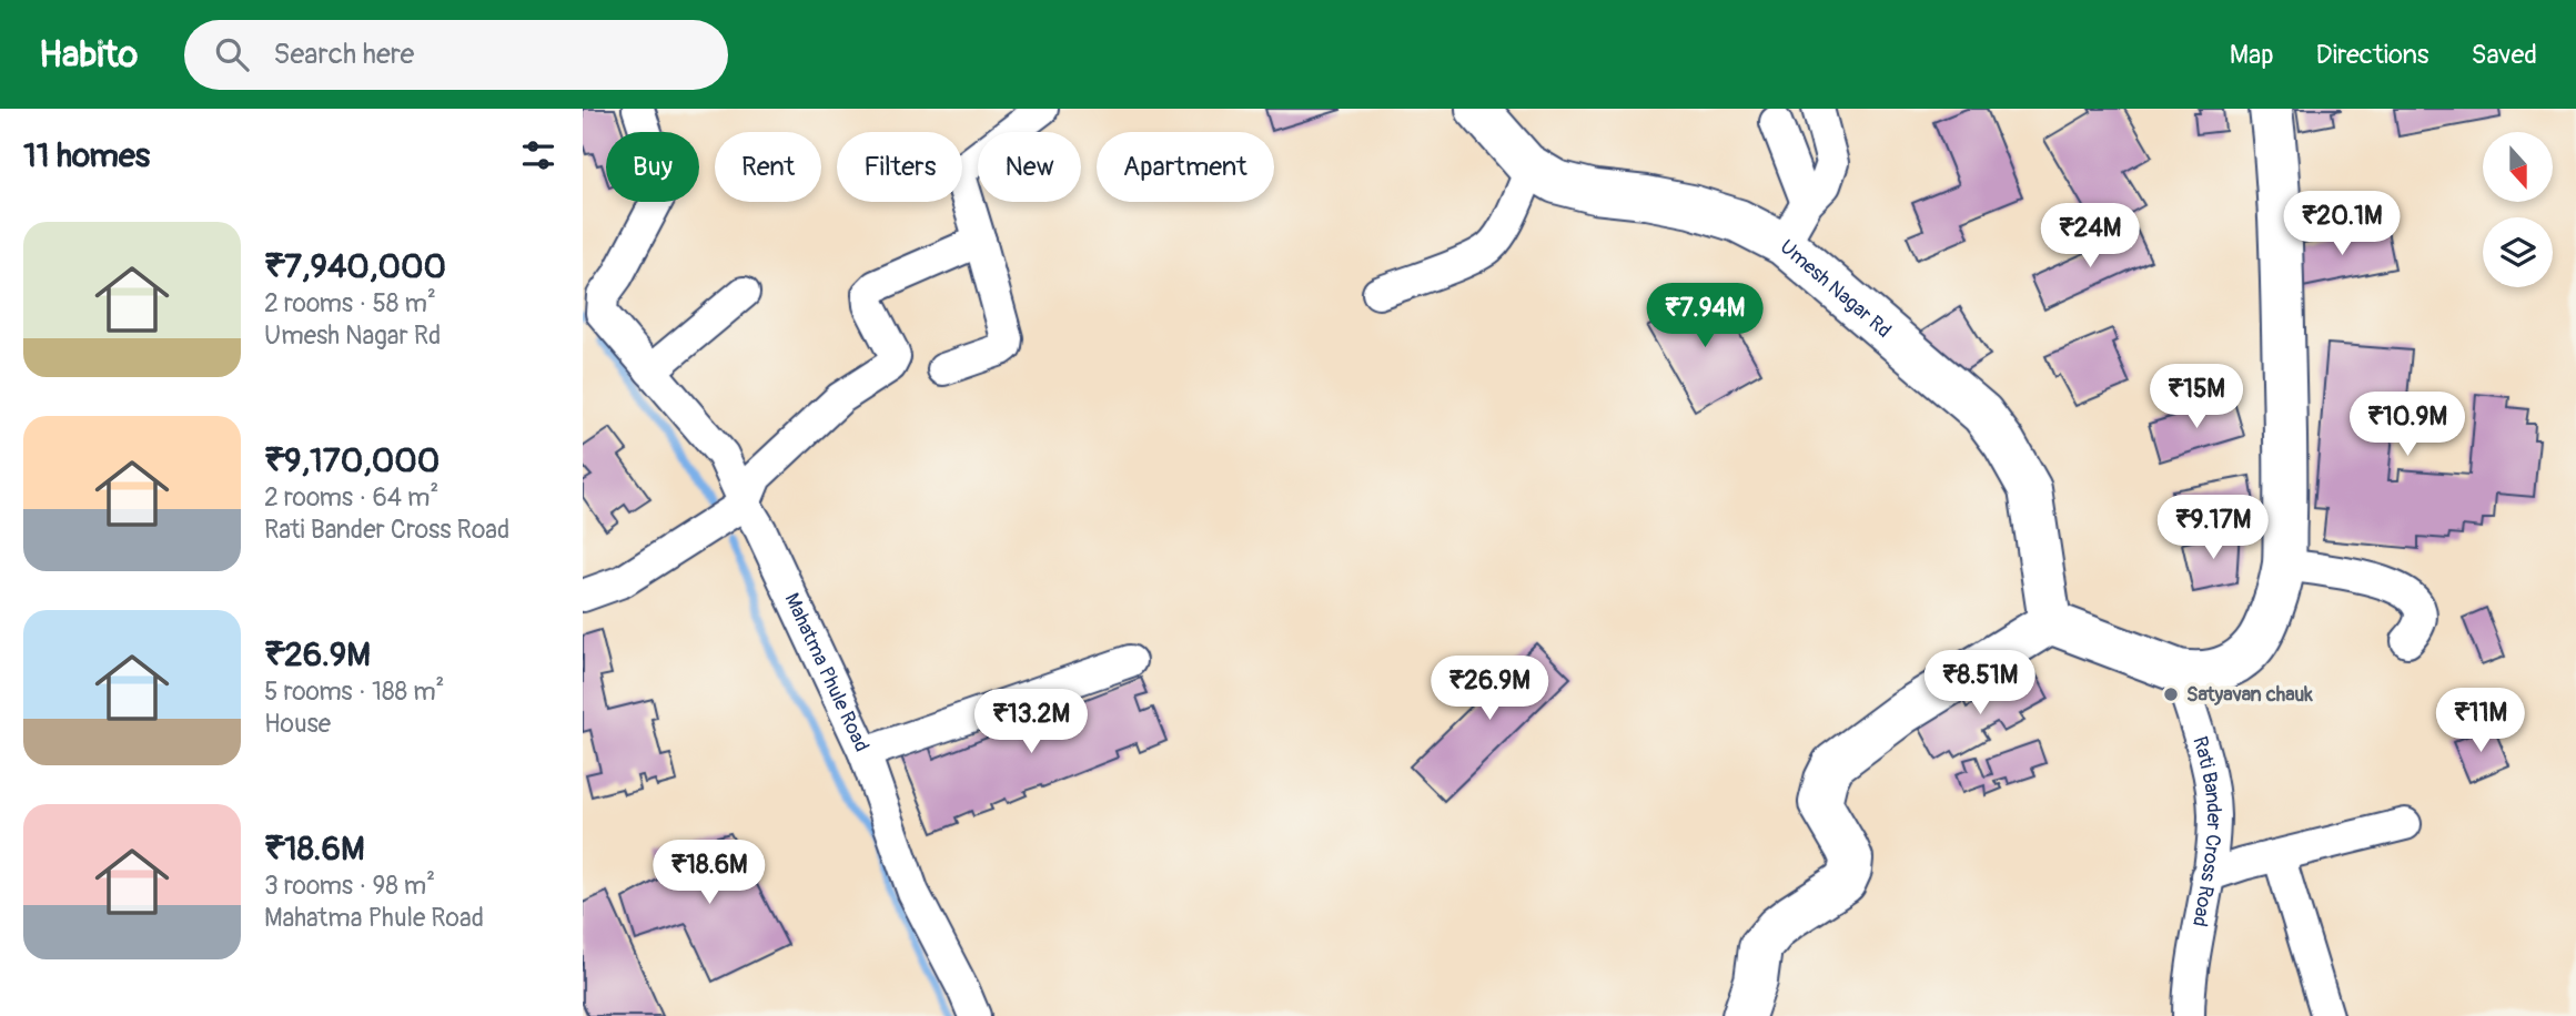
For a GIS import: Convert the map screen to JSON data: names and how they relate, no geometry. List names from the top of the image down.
{
  "streets": {
    "street": ["Umesh Nagar Rd", "Mahatma Phule Road", "Rati Bander Cross Road"]
  },
  "places": ["Satyavan chauk"],
  "north": "bottom",
  "page": {
    "header": "Habito",
    "search": "Search here",
    "nav": ["Map", "Directions", "Saved"],
    "heading": "11 homes",
    "chip": [
      "Buy",
      "Rent",
      "Filters",
      "New",
      "Apartment"
    ],
    "price": [
      "₹20.1M",
      "₹24M",
      "₹7.94M",
      "₹15M",
      "₹10.9M",
      "₹9.17M",
      "₹8.51M",
      "₹26.9M",
      "₹11M",
      "₹13.2M",
      "₹18.6M"
    ],
    "list": [
      {
        "name": "₹7,940,000",
        "note": "2 rooms · 58 m² · Umesh Nagar Rd"
      },
      {
        "name": "₹9,170,000",
        "note": "2 rooms · 64 m² · Rati Bander Cross Road"
      },
      {
        "name": "₹26.9M",
        "note": "5 rooms · 188 m² · House"
      },
      {
        "name": "₹18.6M",
        "note": "3 rooms · 98 m² · Mahatma Phule Road"
      }
    ]
  }
}
